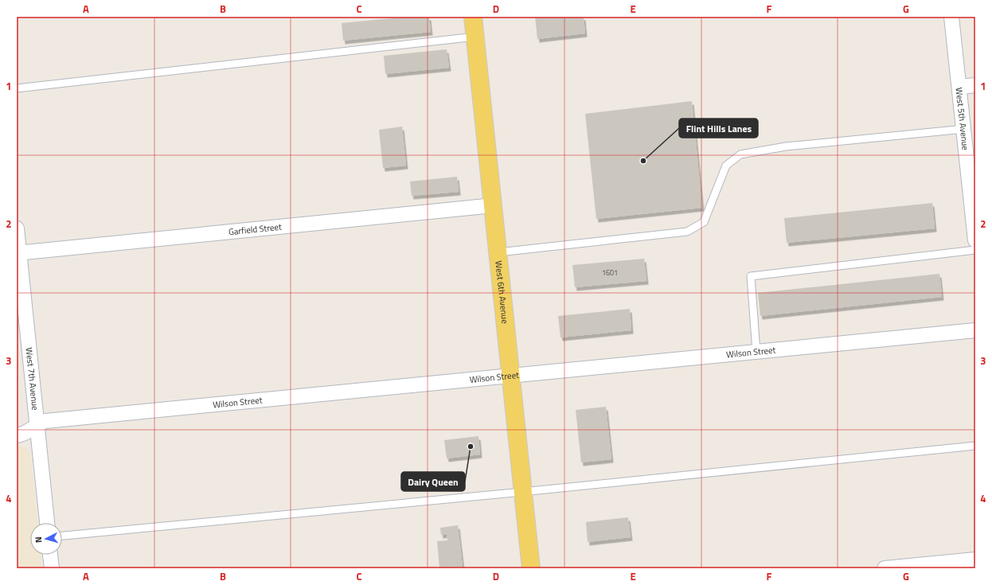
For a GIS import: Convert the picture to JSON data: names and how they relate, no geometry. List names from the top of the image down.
{
  "streets": {
    "main road": ["West 6th Avenue"],
    "street": [
      "West 5th Avenue",
      "Garfield Street",
      "Wilson Street",
      "West 7th Avenue"
    ]
  },
  "crossings": [
    ["Garfield Street", "West 6th Avenue"],
    ["Garfield Street", "West 7th Avenue"],
    ["West 6th Avenue", "Wilson Street"],
    ["Wilson Street", "West 7th Avenue"]
  ],
  "places": ["Flint Hills Lanes", "Dairy Queen"],
  "house_numbers": ["1601"],
  "north": "left",
  "grid": {
    "columns": [
      "A",
      "B",
      "C",
      "D",
      "E",
      "F",
      "G"
    ],
    "rows": [
      "1",
      "2",
      "3",
      "4"
    ]
  }
}
